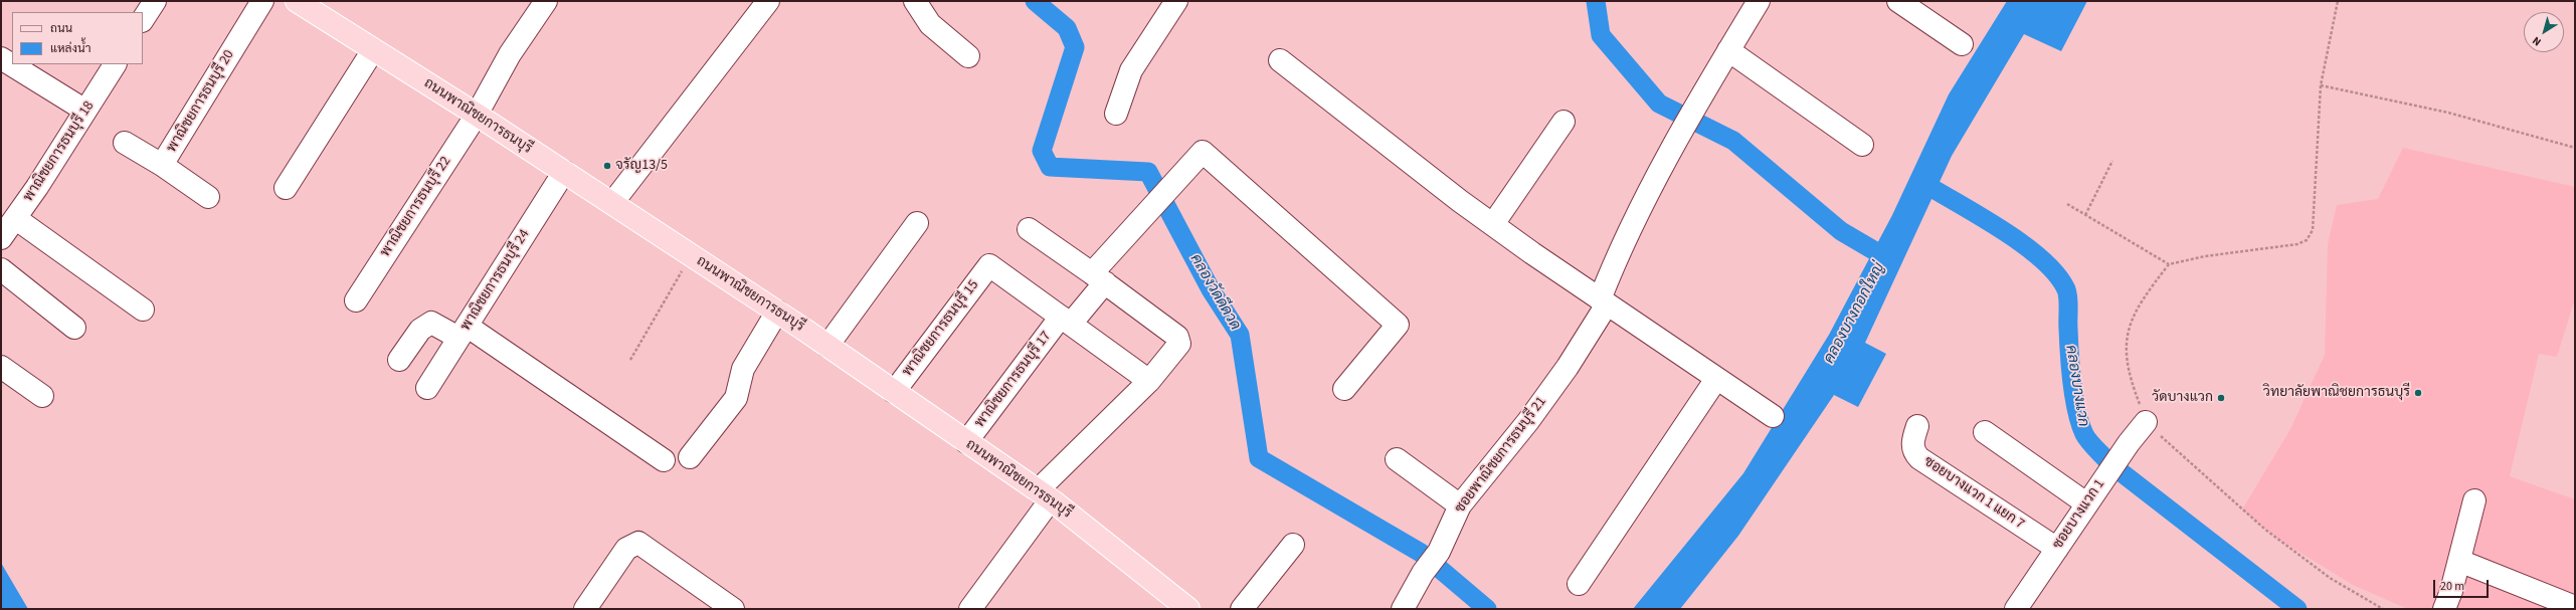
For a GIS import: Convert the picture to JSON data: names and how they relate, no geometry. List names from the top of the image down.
{
  "streets": {
    "main road": ["ถนนพาณิชยการธนบุรี"],
    "street": [
      "พาณิชยการธนบุรี 20",
      "พาณิชยการธนบุรี 18",
      "พาณิชยการธนบุรี 22",
      "พาณิชยการธนบุรี 24",
      "พาณิชยการธนบุรี 15",
      "พาณิชยการธนบุรี 17",
      "ซอยพาณิชยการธนบุรี 21",
      "ซอยบางแวก 1 แยก 7",
      "ซอยบางแวก 1"
    ]
  },
  "crossings": [
    ["ถนนพาณิชยการธนบุรี", "พาณิชยการธนบุรี 22"],
    ["ถนนพาณิชยการธนบุรี", "พาณิชยการธนบุรี 24"],
    ["ถนนพาณิชยการธนบุรี", "พาณิชยการธนบุรี 15"],
    ["ถนนพาณิชยการธนบุรี", "พาณิชยการธนบุรี 17"],
    ["พาณิชยการธนบุรี 15", "พาณิชยการธนบุรี 17"],
    ["ซอยบางแวก 1 แยก 7", "ซอยบางแวก 1"]
  ],
  "water": ["คลองวัดดีดวด", "คลองบางกอกใหญ่", "คลองบางแวก"],
  "places": ["จรัญ13/5", "วิทยาลัยพาณิชยการธนบุรี", "วัดบางแวก"],
  "legend": ["ถนน", "แหล่งน้ำ"],
  "scale_bar": "20 m",
  "north": "bottom left"
}
